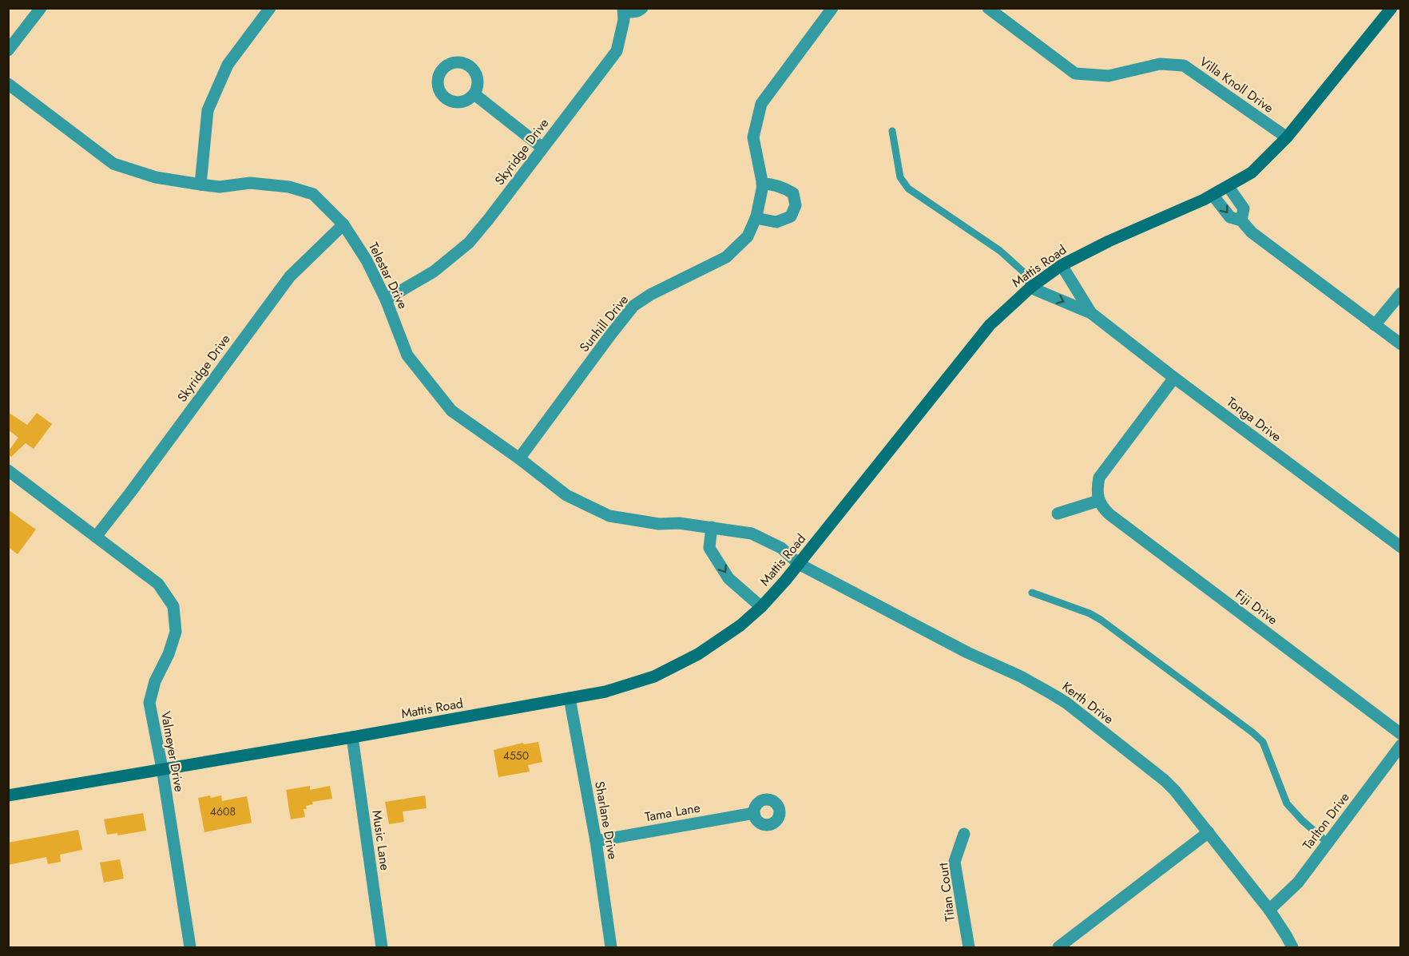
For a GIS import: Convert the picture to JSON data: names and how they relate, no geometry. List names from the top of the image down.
{
  "streets": {
    "main road": ["Mattis Road"],
    "street": [
      "Villa Knoll Drive",
      "Skyridge Drive",
      "Telestar Drive",
      "Sunhill Drive",
      "Tonga Drive",
      "Fiji Drive",
      "Kerth Drive",
      "Valmeyer Drive",
      "Tama Lane",
      "Sharlane Drive",
      "Tarlton Drive",
      "Music Lane",
      "Titan Court"
    ]
  },
  "crossings": [
    ["Villa Knoll Drive", "Mattis Road"],
    ["Skyridge Drive", "Telestar Drive"],
    ["Skyridge Drive", "Valmeyer Drive"],
    ["Mattis Road", "Telestar Drive"],
    ["Mattis Road", "Tonga Drive"],
    ["Mattis Road", "Kerth Drive"],
    ["Mattis Road", "Valmeyer Drive"],
    ["Mattis Road", "Sharlane Drive"],
    ["Mattis Road", "Music Lane"],
    ["Telestar Drive", "Sunhill Drive"],
    ["Telestar Drive", "Kerth Drive"],
    ["Kerth Drive", "Tarlton Drive"],
    ["Tama Lane", "Sharlane Drive"]
  ],
  "house_numbers": ["4550", "4608"]
}
